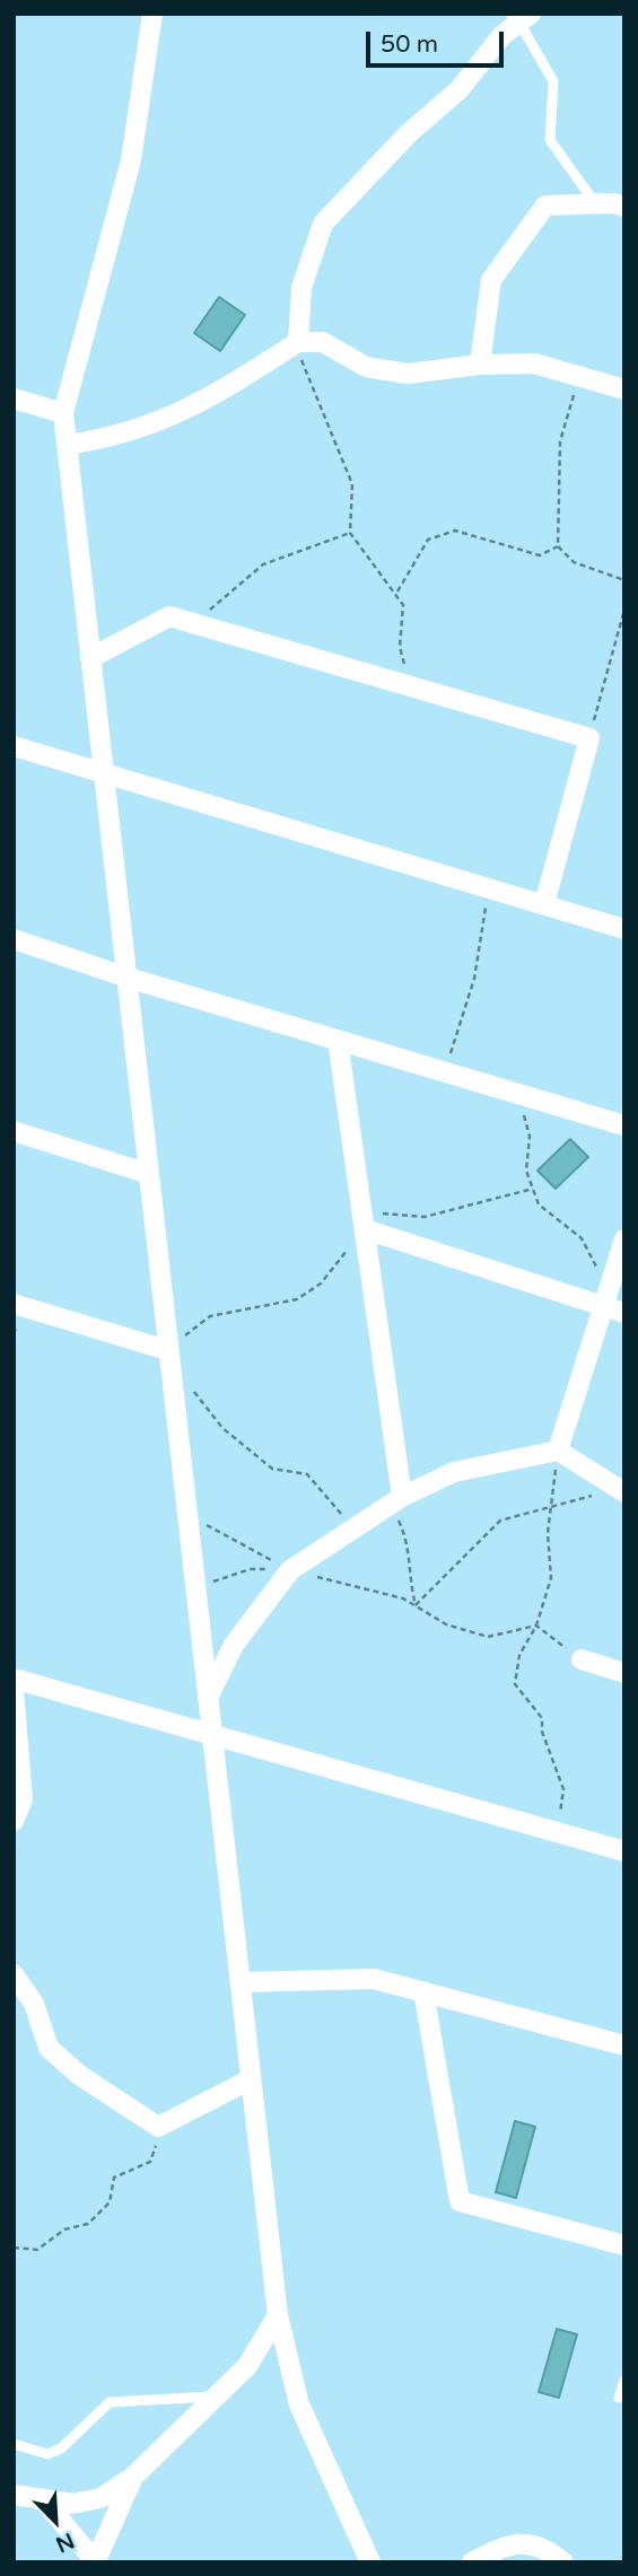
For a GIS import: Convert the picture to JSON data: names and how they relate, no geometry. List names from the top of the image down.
{
  "scale_bar": "50 m",
  "north": "bottom right"
}
